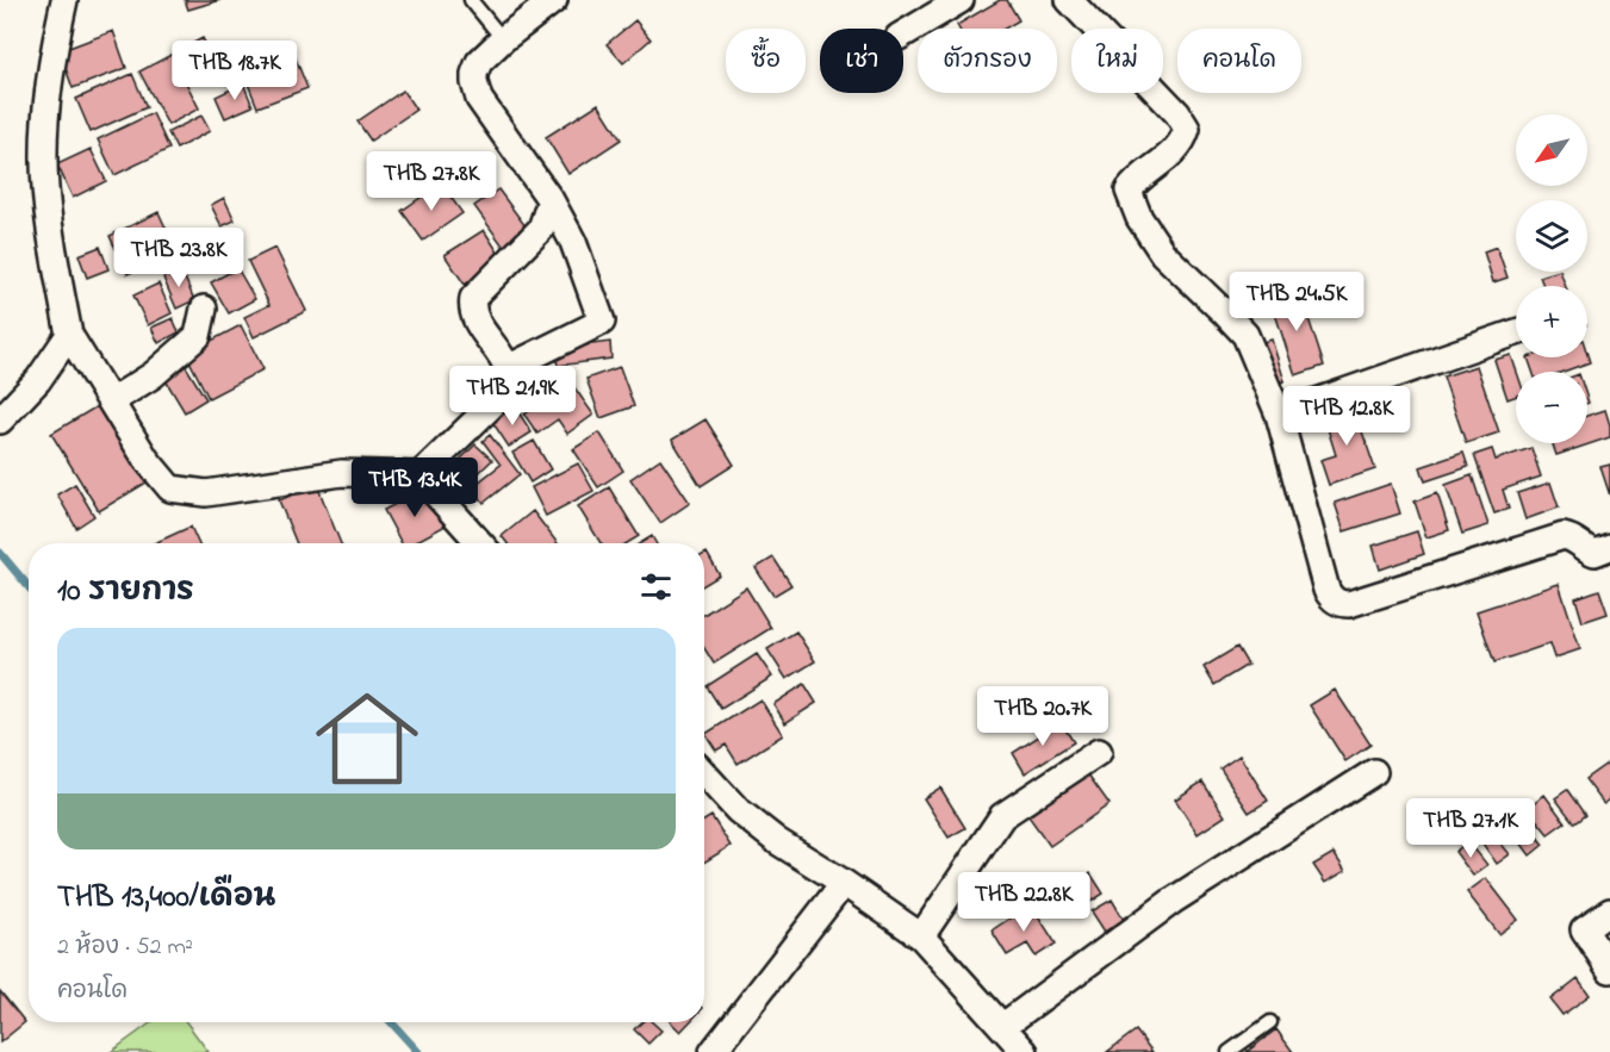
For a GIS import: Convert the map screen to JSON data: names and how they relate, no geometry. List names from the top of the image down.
{
  "north": "bottom left",
  "page": {
    "chip": [
      "ซื้อ",
      "เช่า",
      "ตัวกรอง",
      "ใหม่",
      "คอนโด"
    ],
    "price": [
      "THB 18.7K",
      "THB 27.8K",
      "THB 23.8K",
      "THB 24.5K",
      "THB 21.9K",
      "THB 12.8K",
      "THB 13.4K",
      "THB 20.7K",
      "THB 27.1K",
      "THB 22.8K"
    ],
    "map_buttons": ["+", "−"],
    "heading": "10 รายการ",
    "list": [
      {
        "name": "THB 13,400/เดือน",
        "note": "2 ห้อง · 52 m² · คอนโด"
      }
    ]
  }
}
